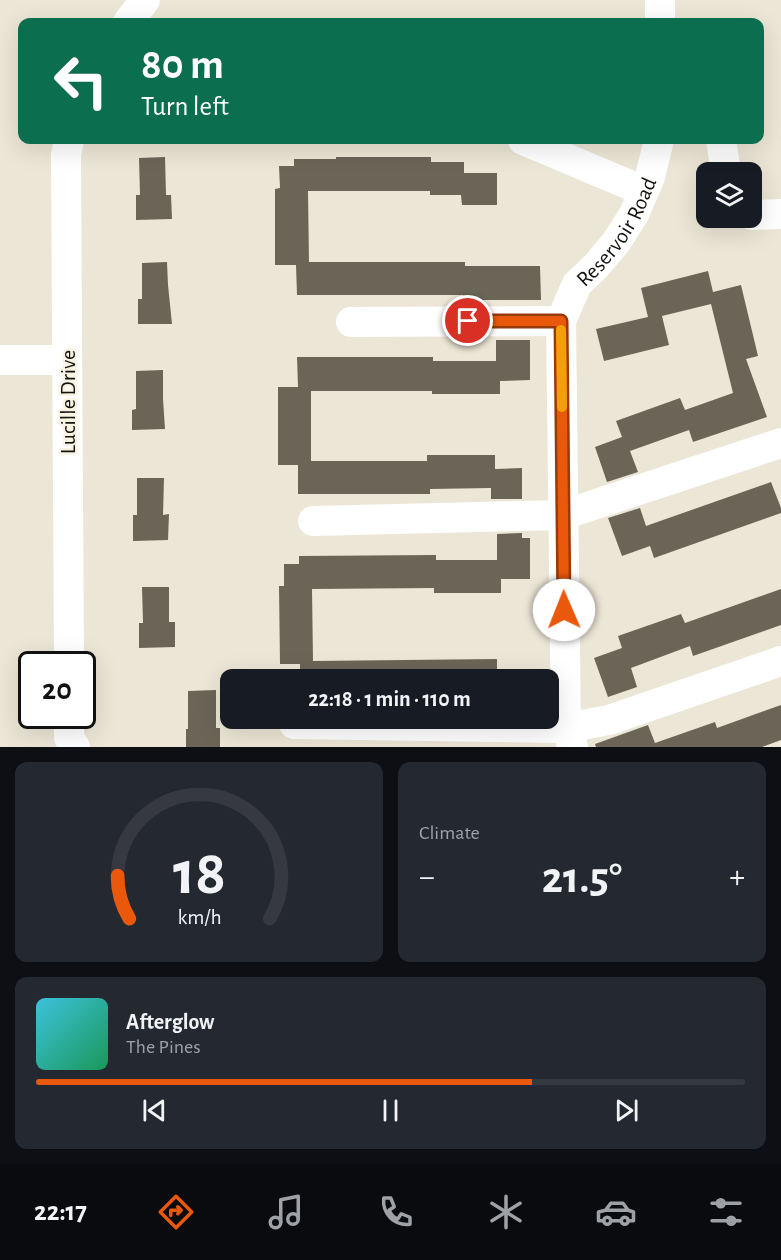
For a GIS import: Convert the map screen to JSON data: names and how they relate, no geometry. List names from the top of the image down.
{
  "streets": {
    "street": ["Reservoir Road", "Lucille Drive"]
  },
  "page": {
    "turn": ["80 m", "Turn left"],
    "limit": "20",
    "trip": "22:18 · 1 min · 110 m",
    "tile": "Climate",
    "heat": ["−", "21.5°", "+"],
    "song": ["Afterglow", "The Pines"],
    "tabs": "22:17",
    "gauge": ["18", "km/h"]
  }
}
